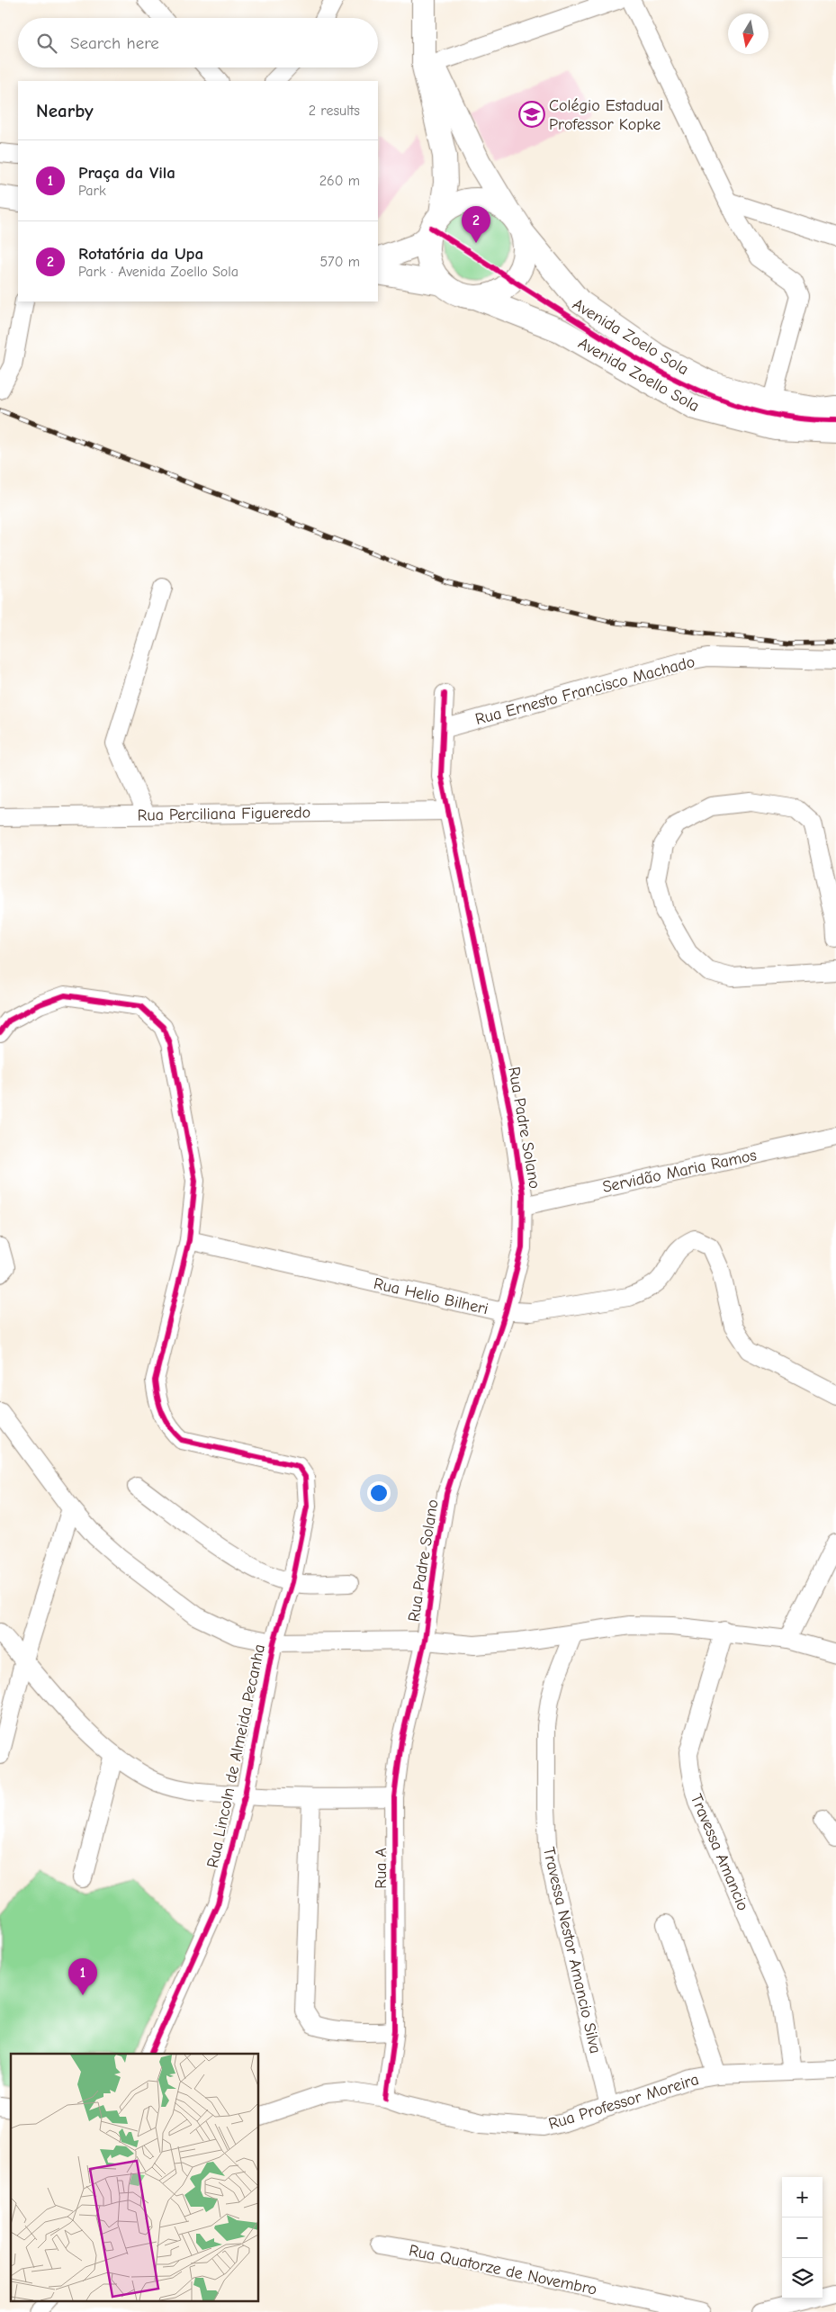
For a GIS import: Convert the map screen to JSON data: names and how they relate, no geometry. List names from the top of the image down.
{
  "streets": {
    "main road": ["Avenida Zoello Sola"],
    "street": [
      "Rua Ernesto Francisco Machado",
      "Rua Perciliana Figueredo",
      "Rua Padre Solano",
      "Servidão Maria Ramos",
      "Rua Helio Bilheri",
      "Rua Lincoln de Almeida Pecanha",
      "Travessa Amancio",
      "Rua A",
      "Travessa Nestor Amancio Silva",
      "Rua Professor Moreira",
      "Rua Quatorze de Novembro"
    ],
    "cycle path": ["Avenida Zoelo Sola"]
  },
  "crossings": [
    ["Rua Ernesto Francisco Machado", "Rua Padre Solano"],
    ["Rua Perciliana Figueredo", "Rua Padre Solano"],
    ["Rua Padre Solano", "Servidão Maria Ramos"],
    ["Rua Padre Solano", "Rua Helio Bilheri"],
    ["Rua Padre Solano", "Travessa Amancio"],
    ["Rua Padre Solano", "Rua A"],
    ["Rua Padre Solano", "Travessa Nestor Amancio Silva"],
    ["Rua Helio Bilheri", "Rua Lincoln de Almeida Pecanha"],
    ["Travessa Amancio", "Rua Professor Moreira"],
    ["Rua A", "Rua Professor Moreira"],
    ["Travessa Nestor Amancio Silva", "Rua Professor Moreira"]
  ],
  "places": {
    "school or university": ["Colégio Estadual Professor Kopke"]
  },
  "north": "bottom",
  "page": {
    "search": "Search here",
    "heading": ["Nearby", "2 results"],
    "list": [
      {
        "mark": "1",
        "name": "Praça da Vila",
        "note": "Park",
        "value": "260 m"
      },
      {
        "mark": "2",
        "name": "Rotatória da Upa",
        "note": "Park · Avenida Zoello Sola",
        "value": "570 m"
      }
    ],
    "pins": ["2", "1"],
    "map_buttons": ["+", "−"]
  }
}
